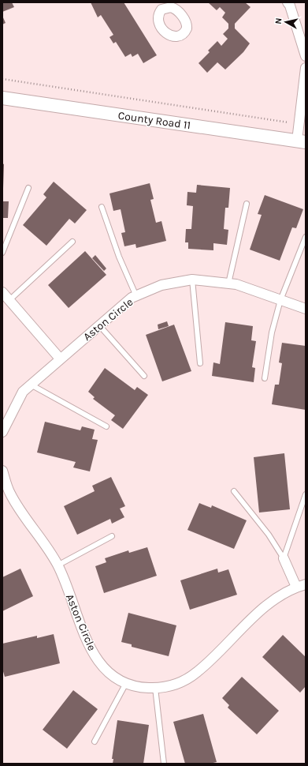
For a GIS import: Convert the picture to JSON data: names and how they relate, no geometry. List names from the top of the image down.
{
  "streets": {
    "street": ["County Road 11", "Aston Circle"]
  },
  "north": "left"
}
